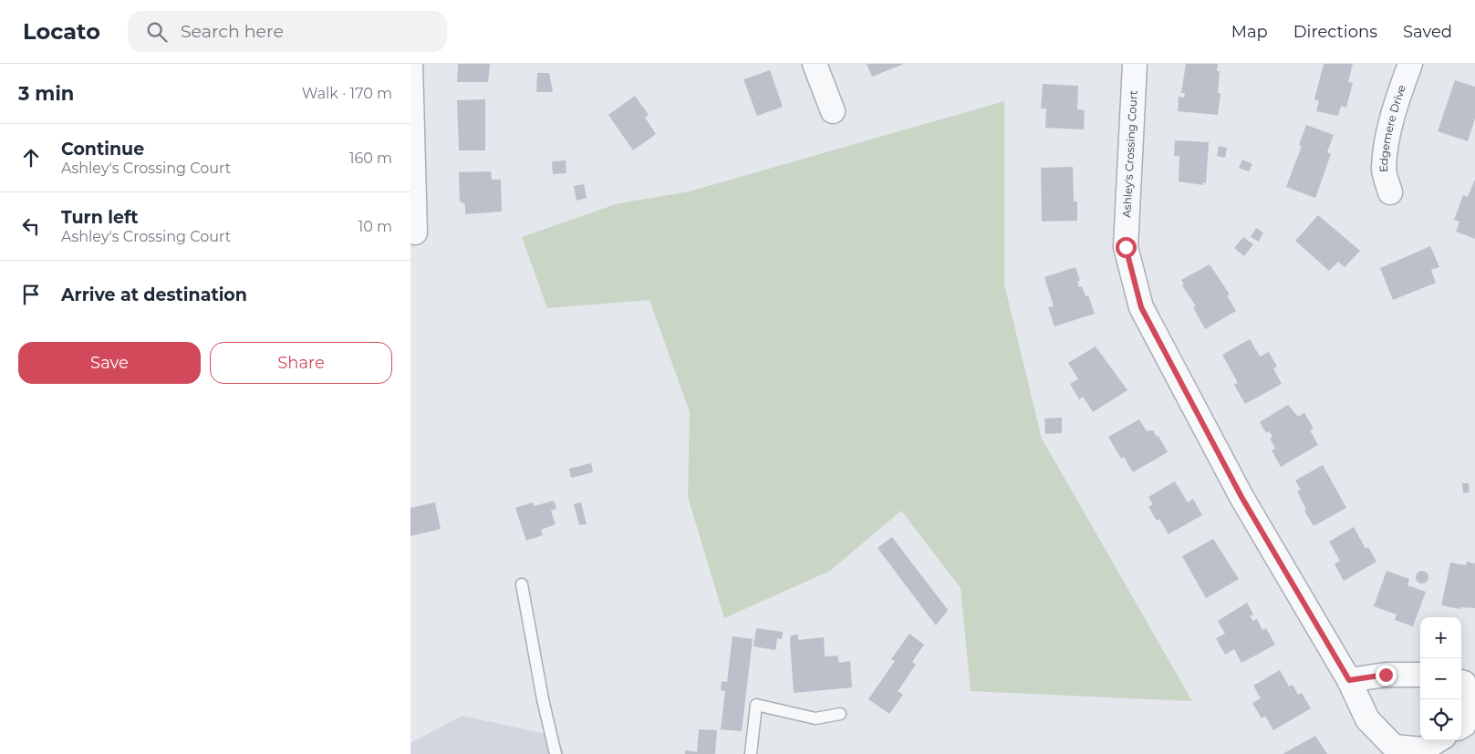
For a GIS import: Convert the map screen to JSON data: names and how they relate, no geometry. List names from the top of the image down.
{
  "streets": {
    "street": ["Edgemere Drive", "Ashley's Crossing Court"]
  },
  "page": {
    "header": "Locato",
    "search": "Search here",
    "nav": ["Map", "Directions", "Saved"],
    "heading": ["3 min", "Walk · 170 m"],
    "list": [
      ["Continue", "Ashley's Crossing Court", "160 m"],
      ["Turn left", "Ashley's Crossing Court", "10 m"],
      "Arrive at destination"
    ],
    "buttons": ["Save", "Share"],
    "map_buttons": ["+", "−"]
  }
}
